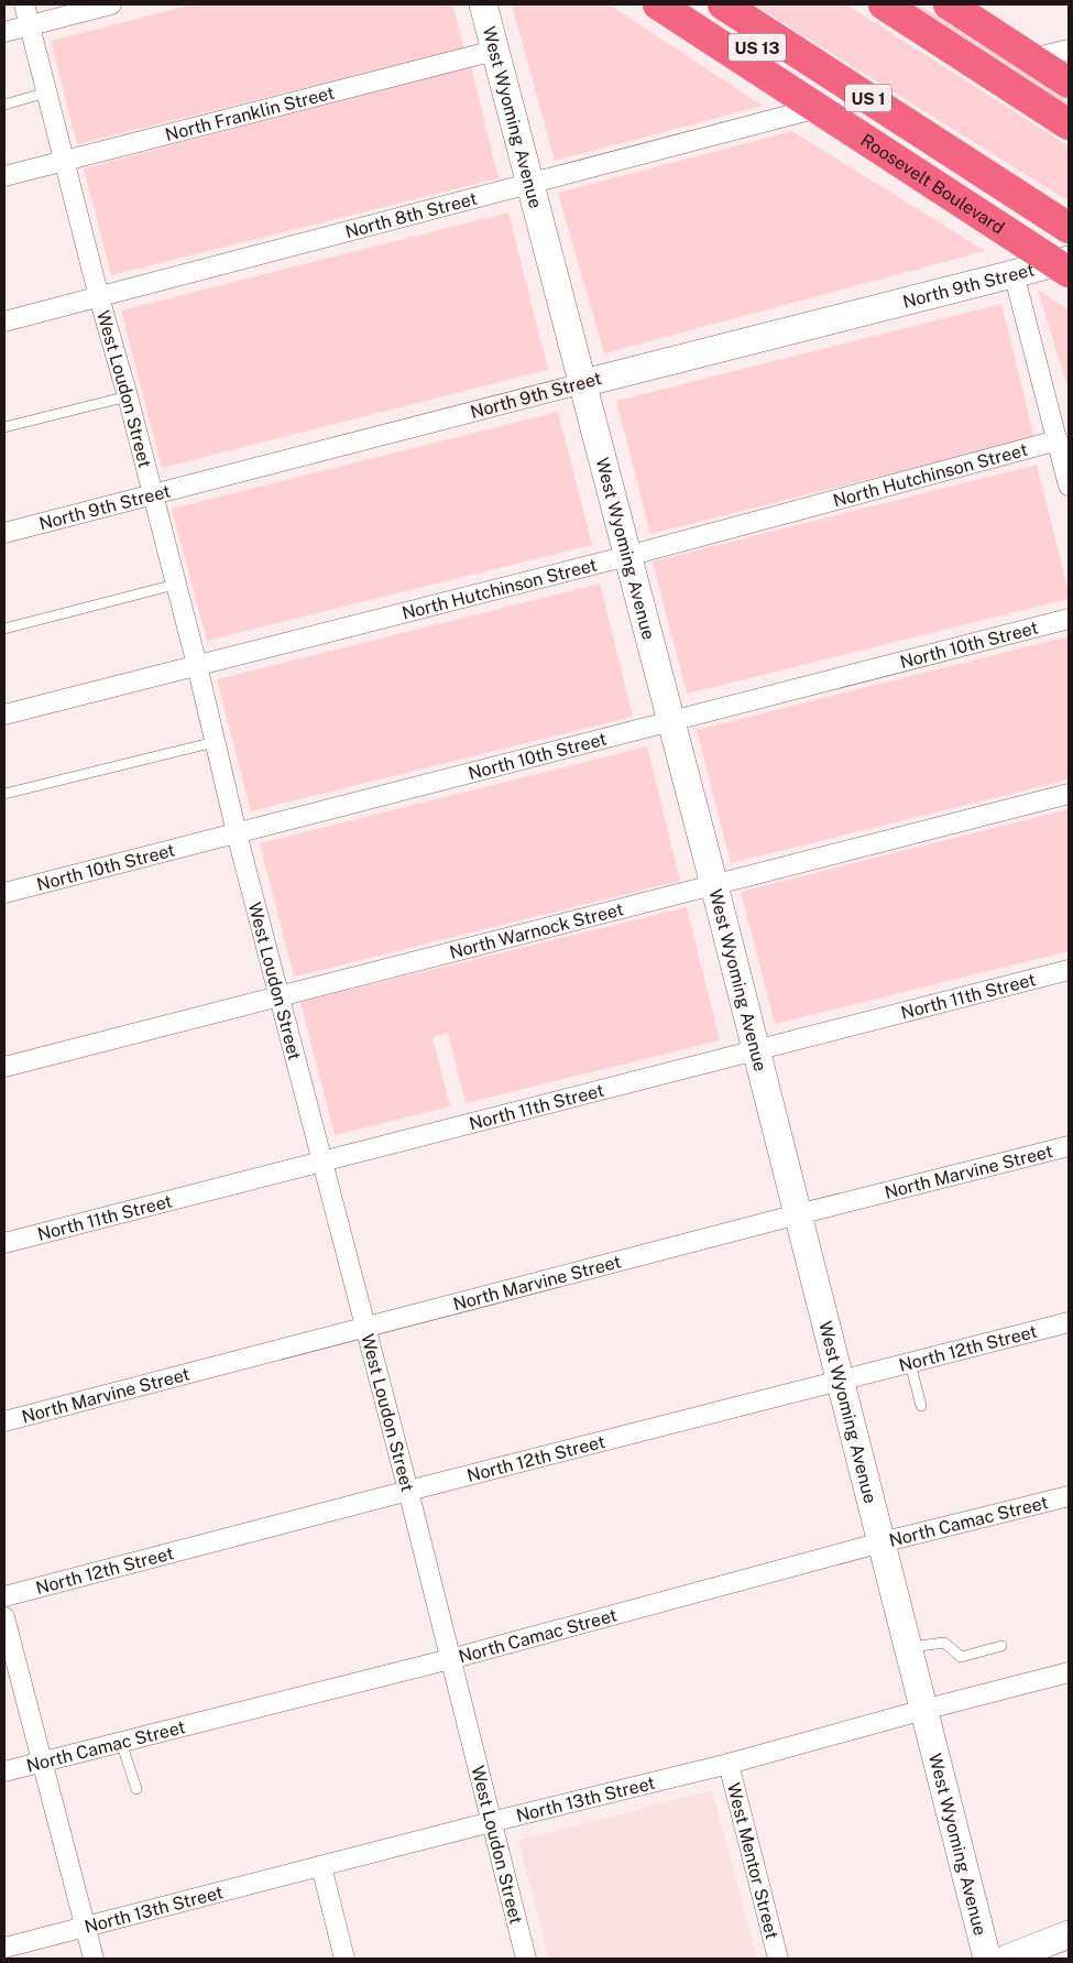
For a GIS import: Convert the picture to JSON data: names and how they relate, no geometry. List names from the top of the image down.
{
  "streets": {
    "highway": ["US 13", "US 1", "Roosevelt Boulevard"],
    "street": [
      "North Franklin Street",
      "West Wyoming Avenue",
      "North 8th Street",
      "North 9th Street",
      "West Loudon Street",
      "North Hutchinson Street",
      "North 10th Street",
      "North Warnock Street",
      "North 11th Street",
      "North Marvine Street",
      "North 12th Street",
      "North Camac Street",
      "North 13th Street",
      "West Mentor Street"
    ]
  },
  "crossings": [
    ["US 13", "Roosevelt Boulevard"],
    ["North Franklin Street", "West Wyoming Avenue"],
    ["North Franklin Street", "West Loudon Street"],
    ["West Wyoming Avenue", "North 8th Street"],
    ["West Wyoming Avenue", "North 9th Street"],
    ["West Wyoming Avenue", "North Hutchinson Street"],
    ["West Wyoming Avenue", "North 10th Street"],
    ["West Wyoming Avenue", "North Warnock Street"],
    ["West Wyoming Avenue", "North 11th Street"],
    ["West Wyoming Avenue", "North Marvine Street"],
    ["West Wyoming Avenue", "North 12th Street"],
    ["West Wyoming Avenue", "North Camac Street"],
    ["West Wyoming Avenue", "North 13th Street"],
    ["Roosevelt Boulevard", "North 8th Street"],
    ["Roosevelt Boulevard", "North 9th Street"],
    ["North 8th Street", "West Loudon Street"],
    ["North 9th Street", "West Loudon Street"],
    ["West Loudon Street", "North Hutchinson Street"],
    ["West Loudon Street", "North 10th Street"],
    ["West Loudon Street", "North Warnock Street"],
    ["West Loudon Street", "North 11th Street"],
    ["West Loudon Street", "North Marvine Street"],
    ["West Loudon Street", "North 12th Street"],
    ["West Loudon Street", "North Camac Street"],
    ["West Loudon Street", "North 13th Street"],
    ["North 13th Street", "West Mentor Street"]
  ]
}
